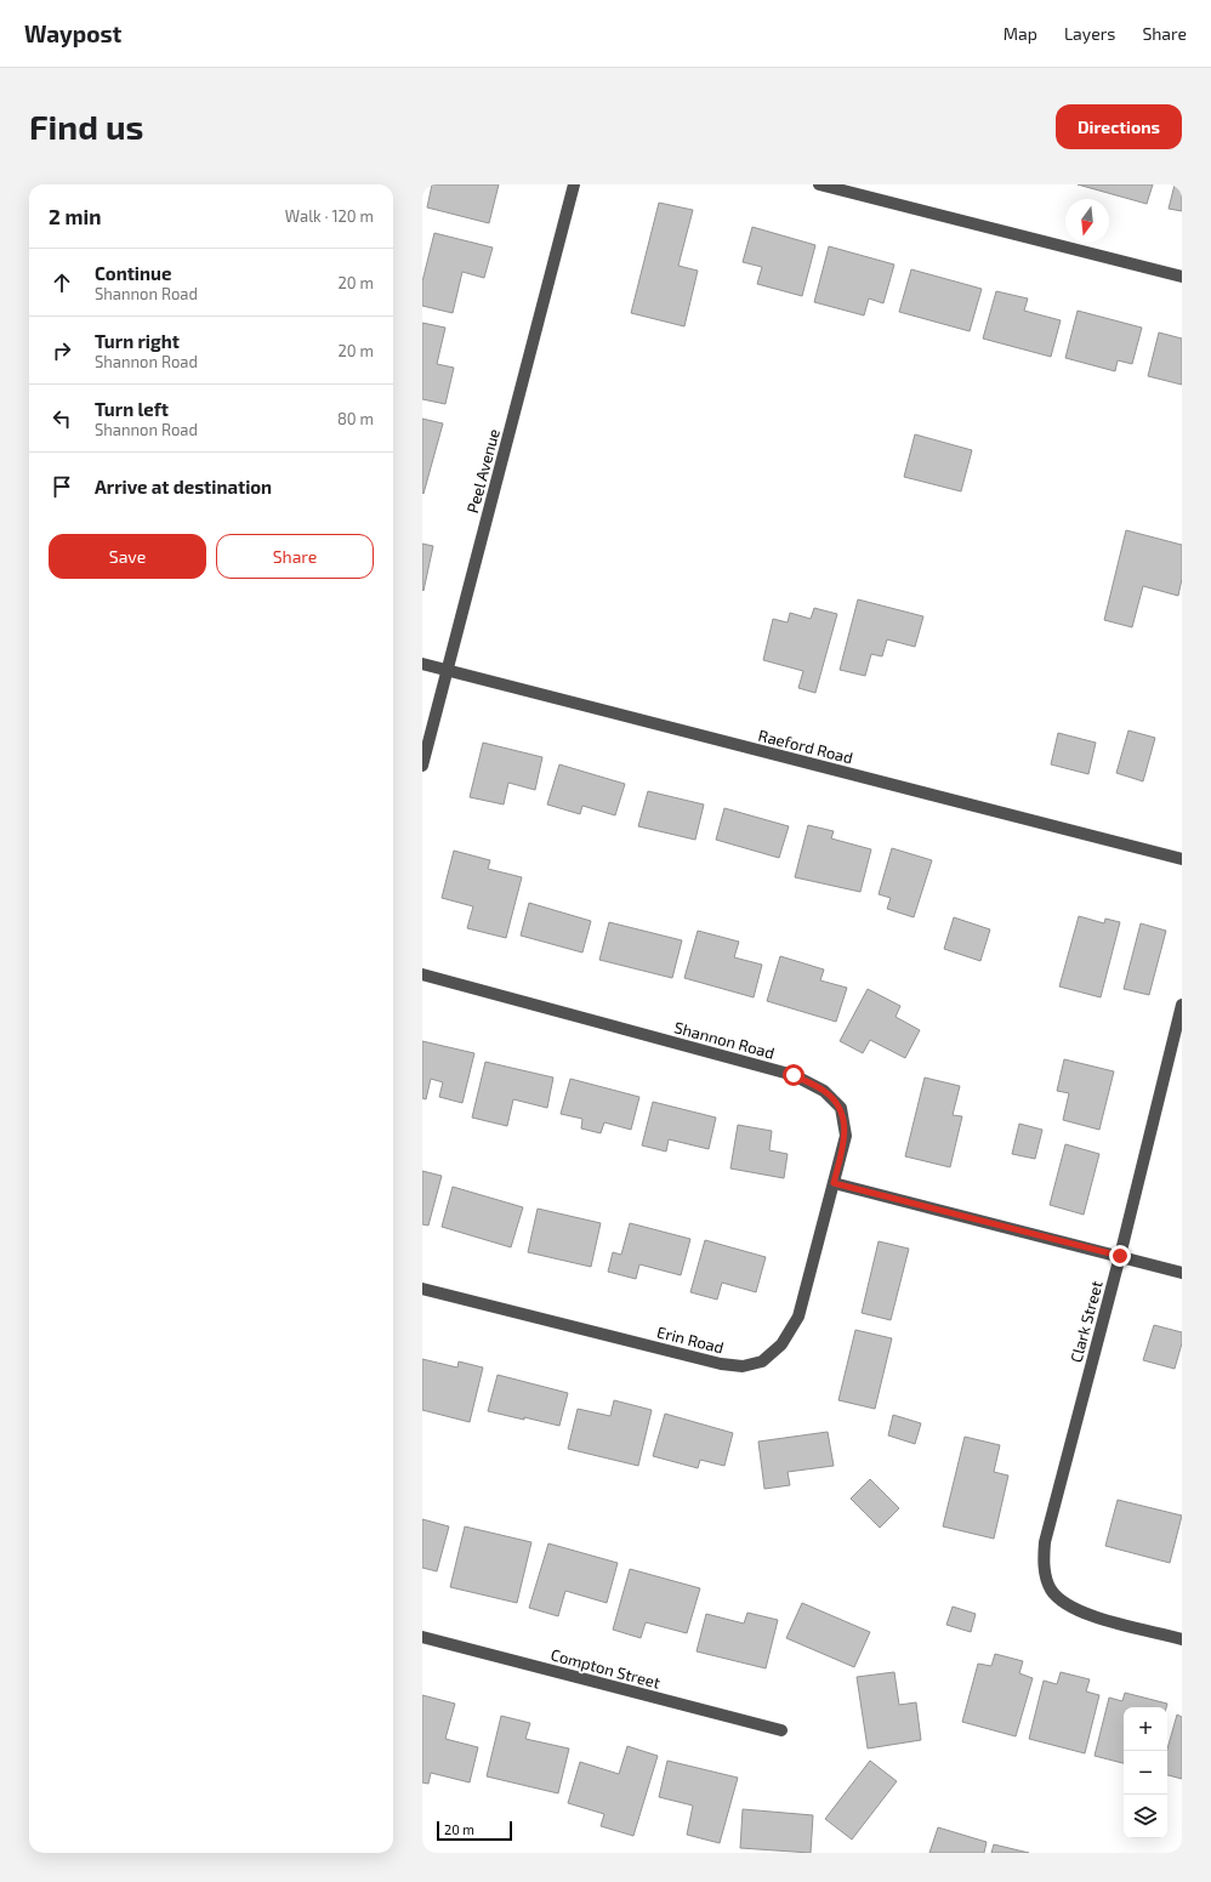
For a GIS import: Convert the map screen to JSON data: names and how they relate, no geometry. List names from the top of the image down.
{
  "streets": {
    "street": [
      "Peel Avenue",
      "Raeford Road",
      "Shannon Road",
      "Clark Street",
      "Erin Road",
      "Compton Street"
    ]
  },
  "crossings": [
    ["Peel Avenue", "Raeford Road"],
    ["Shannon Road", "Erin Road"]
  ],
  "scale_bar": "20 m",
  "north": "bottom",
  "page": {
    "header": "Waypost",
    "nav": ["Map", "Layers", "Share"],
    "buttons": [
      "Directions",
      ["Save", "Share"]
    ],
    "title": "Find us",
    "heading": ["2 min", "Walk · 120 m"],
    "list": [
      ["Continue", "Shannon Road", "20 m"],
      ["Turn right", "Shannon Road", "20 m"],
      ["Turn left", "Shannon Road", "80 m"],
      "Arrive at destination"
    ],
    "map_buttons": ["+", "−"],
    "scale": "20 m"
  }
}
